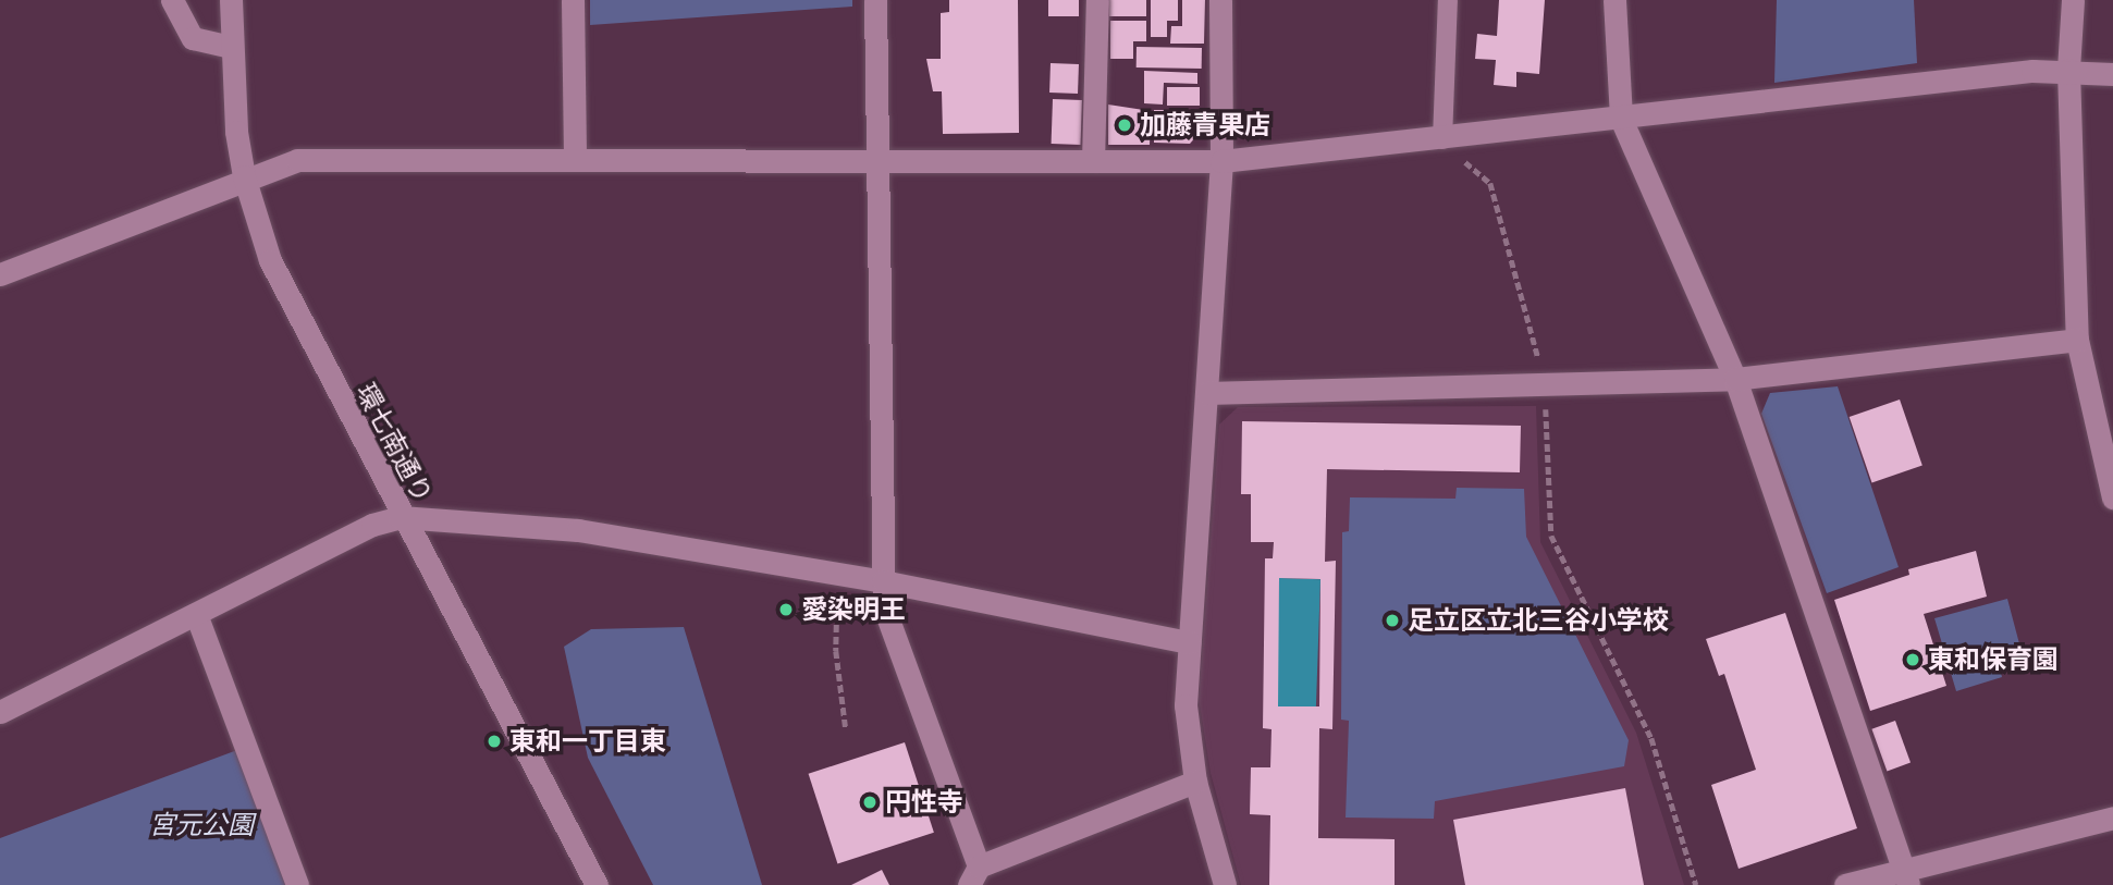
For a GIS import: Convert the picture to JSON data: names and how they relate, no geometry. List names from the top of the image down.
{
  "streets": {
    "street": ["環七南通り"]
  },
  "parks": ["宮元公園"],
  "places": [
    "加藤青果店",
    "愛染明王",
    "足立区立北三谷小学校",
    "東和保育園",
    "東和一丁目東",
    "円性寺"
  ]
}
